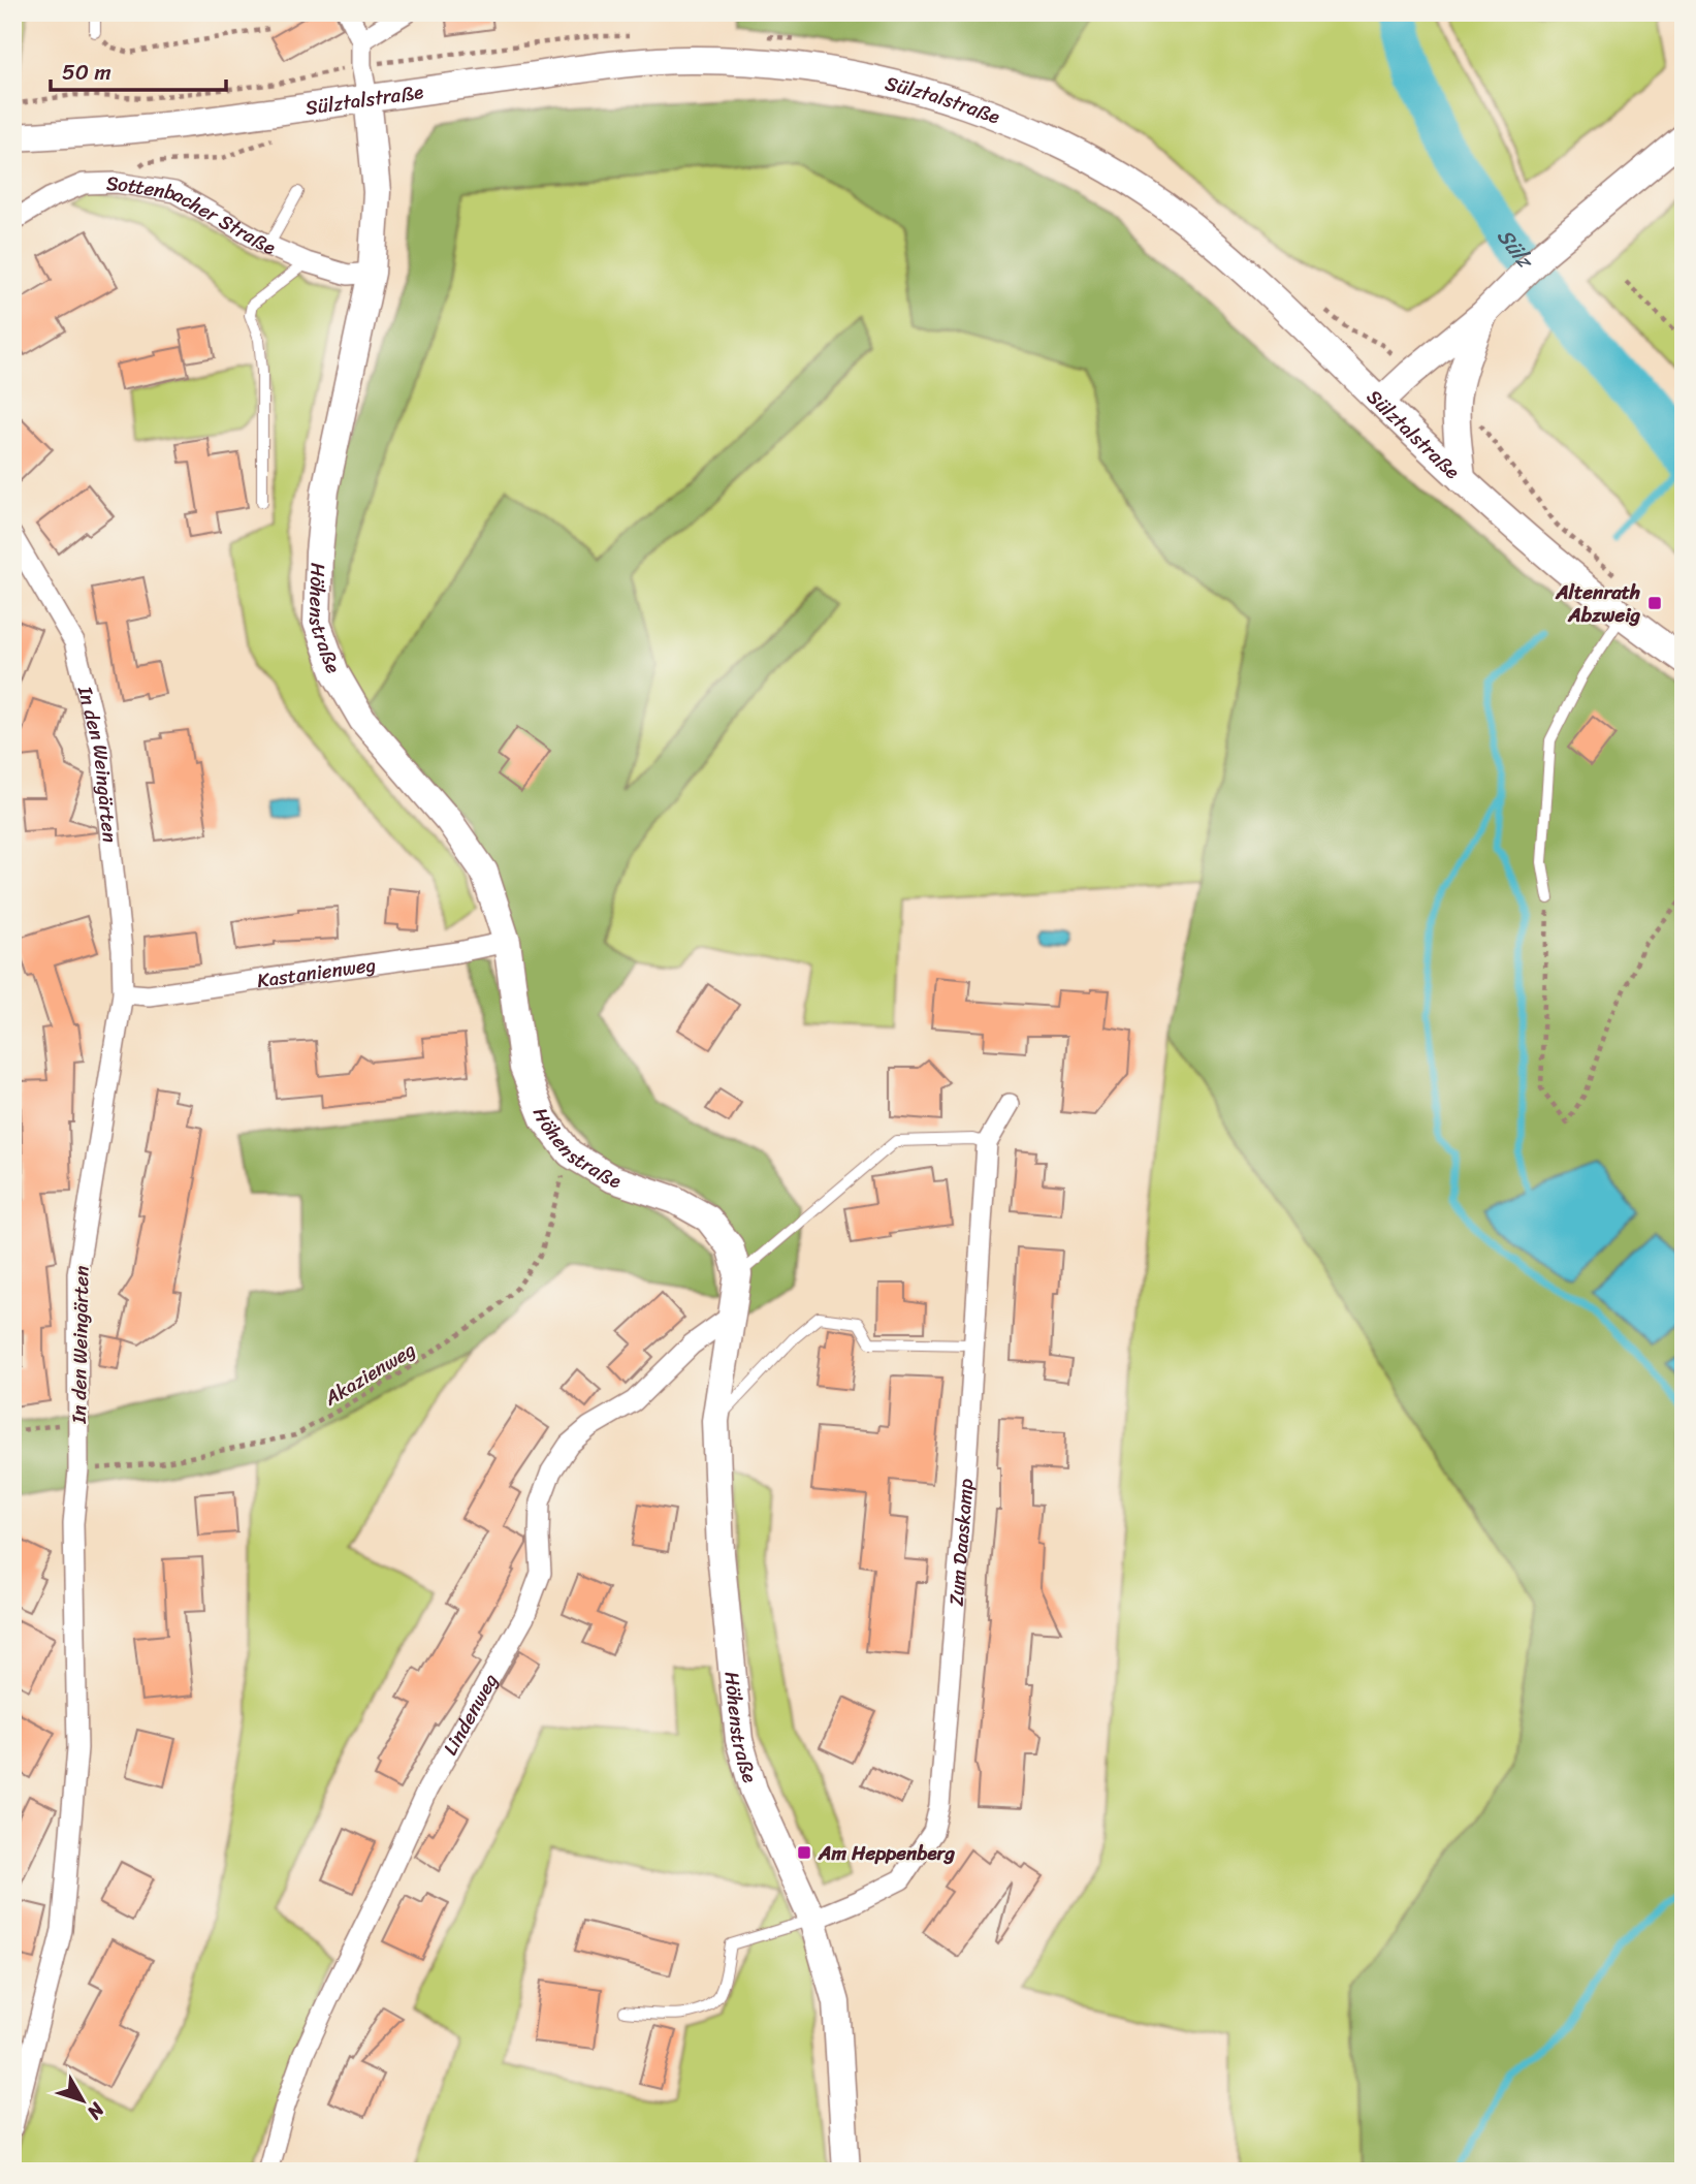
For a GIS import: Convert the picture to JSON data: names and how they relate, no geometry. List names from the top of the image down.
{
  "streets": {
    "main road": ["Sülztalstraße", "Höhenstraße"],
    "street": [
      "Sottenbacher Straße",
      "In den Weingärten",
      "Kastanienweg",
      "Zum Daaskamp",
      "Lindenweg"
    ],
    "path": ["Akazienweg"]
  },
  "crossings": [
    ["Sülztalstraße", "Höhenstraße"],
    ["Sottenbacher Straße", "Höhenstraße"],
    ["Höhenstraße", "Kastanienweg"],
    ["Höhenstraße", "Akazienweg"],
    ["Höhenstraße", "Zum Daaskamp"],
    ["Höhenstraße", "Lindenweg"],
    ["In den Weingärten", "Kastanienweg"],
    ["In den Weingärten", "Akazienweg"]
  ],
  "water": ["Sülz"],
  "places": {
    "transit": ["Altenrath Abzweig", "Am Heppenberg"]
  },
  "scale_bar": "50 m",
  "north": "bottom right"
}
